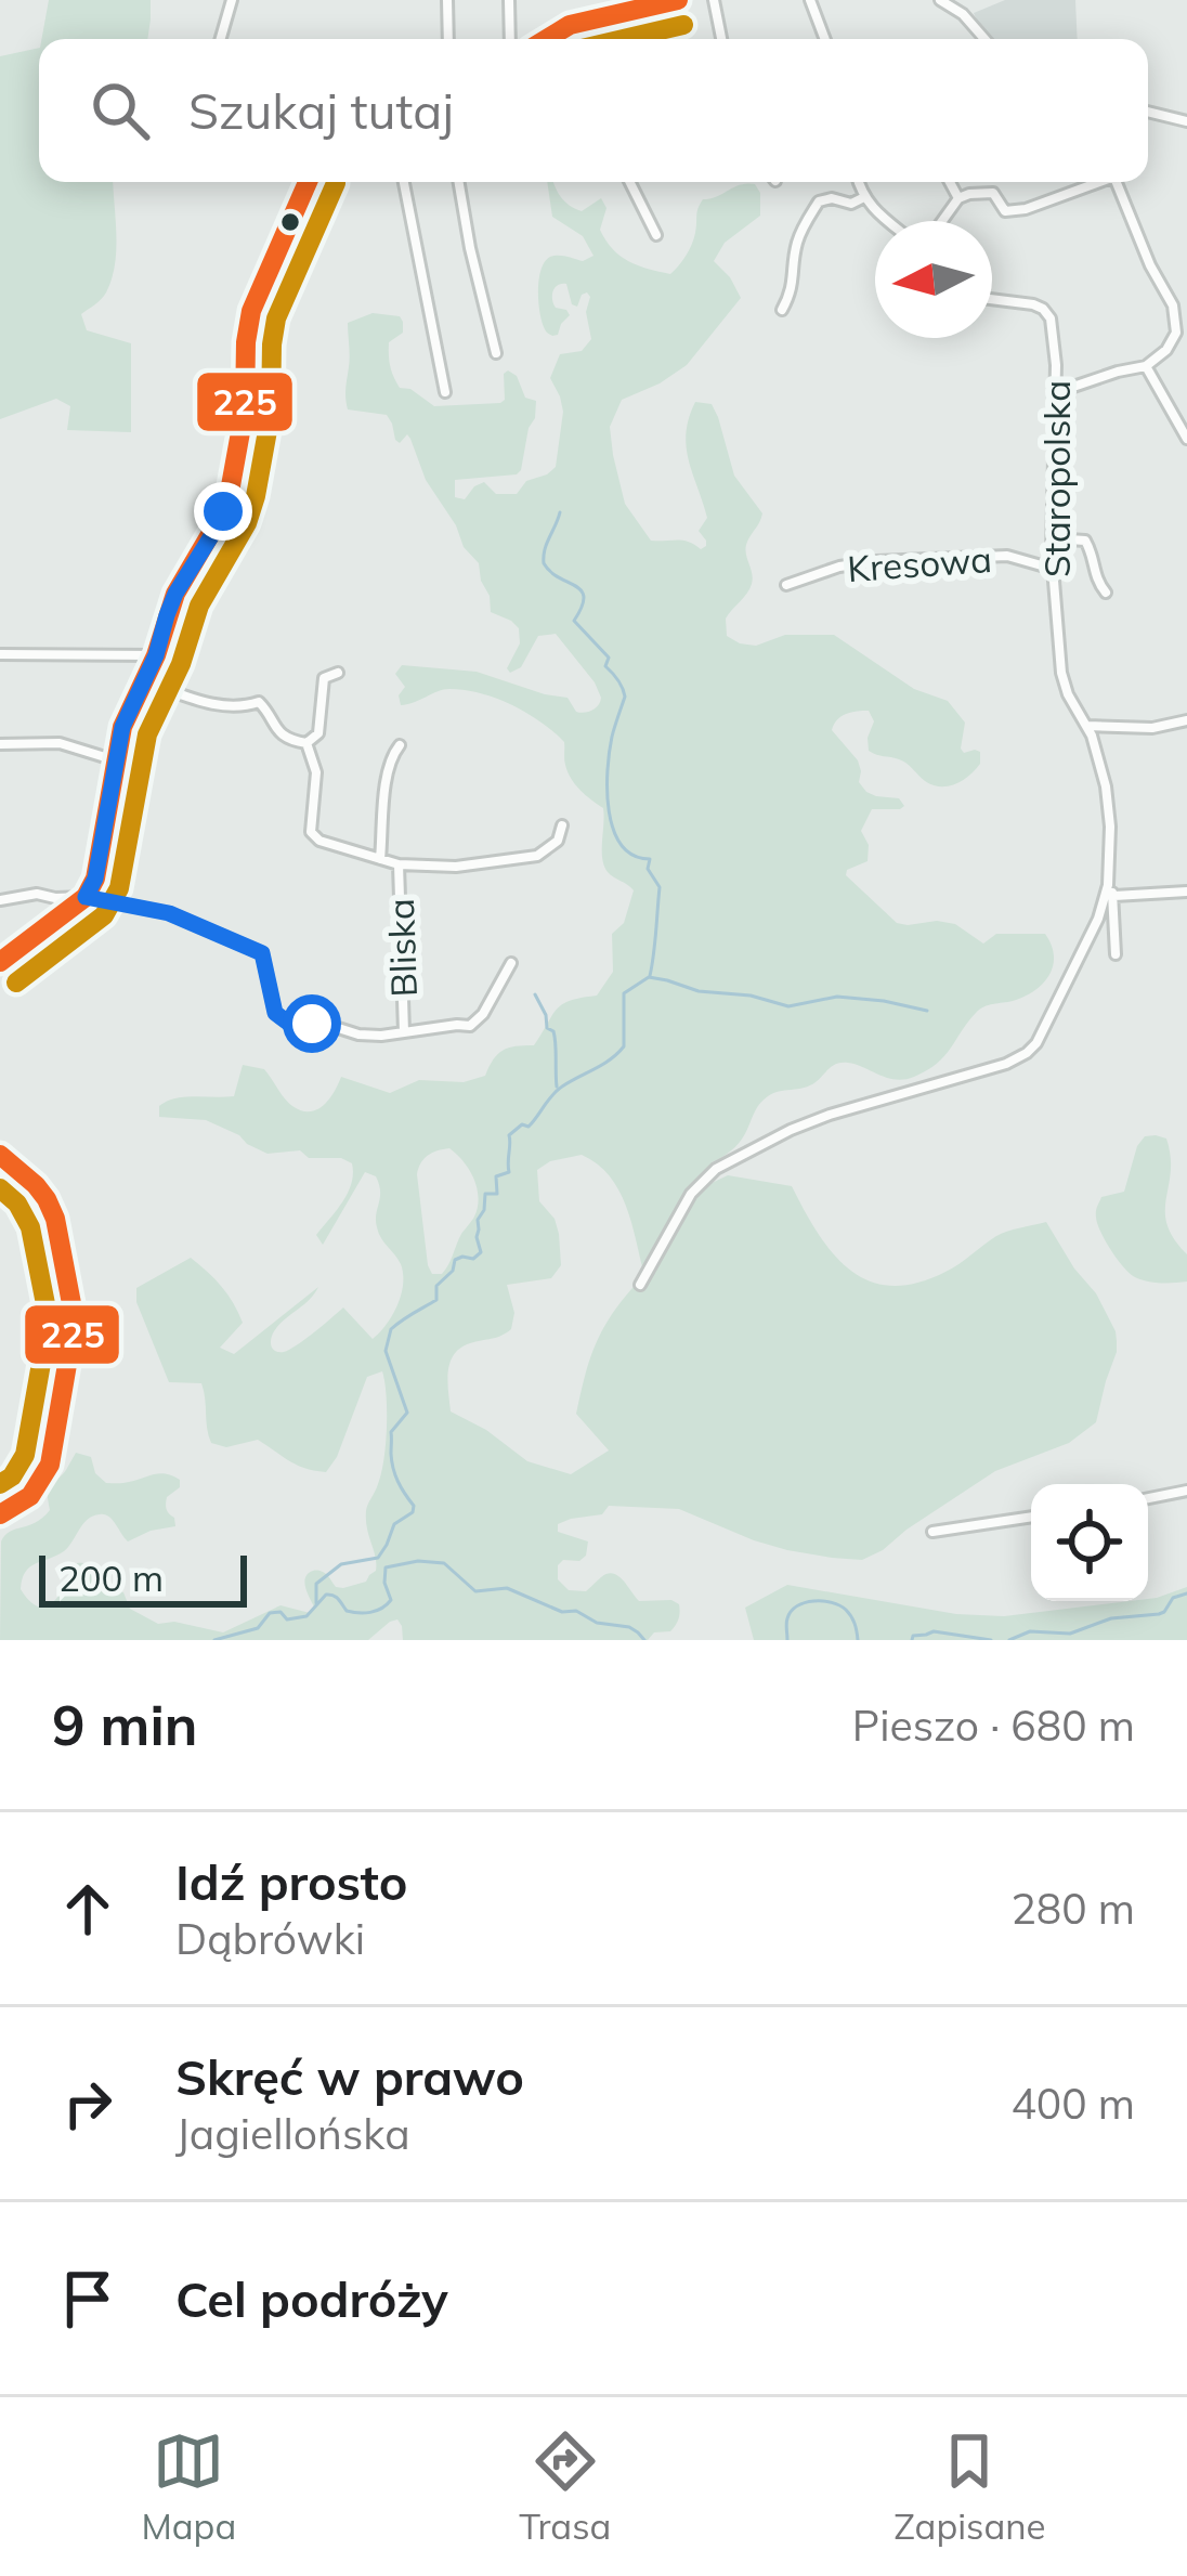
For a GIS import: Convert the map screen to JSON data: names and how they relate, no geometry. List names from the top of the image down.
{
  "streets": {
    "street": ["Staropolska", "Kresowa", "Bliska"]
  },
  "crossings": [
    ["Staropolska", "Kresowa"]
  ],
  "lines": ["transit line 225"],
  "scale_bar": "200 m",
  "north": "left",
  "page": {
    "search": "Szukaj tutaj",
    "scale": "200 m",
    "heading": ["9 min", "Pieszo · 680 m"],
    "list": [
      ["Idź prosto", "Dąbrówki", "280 m"],
      ["Skręć w prawo", "Jagiellońska", "400 m"],
      "Cel podróży"
    ],
    "nav": ["Mapa", "Trasa", "Zapisane"]
  }
}
